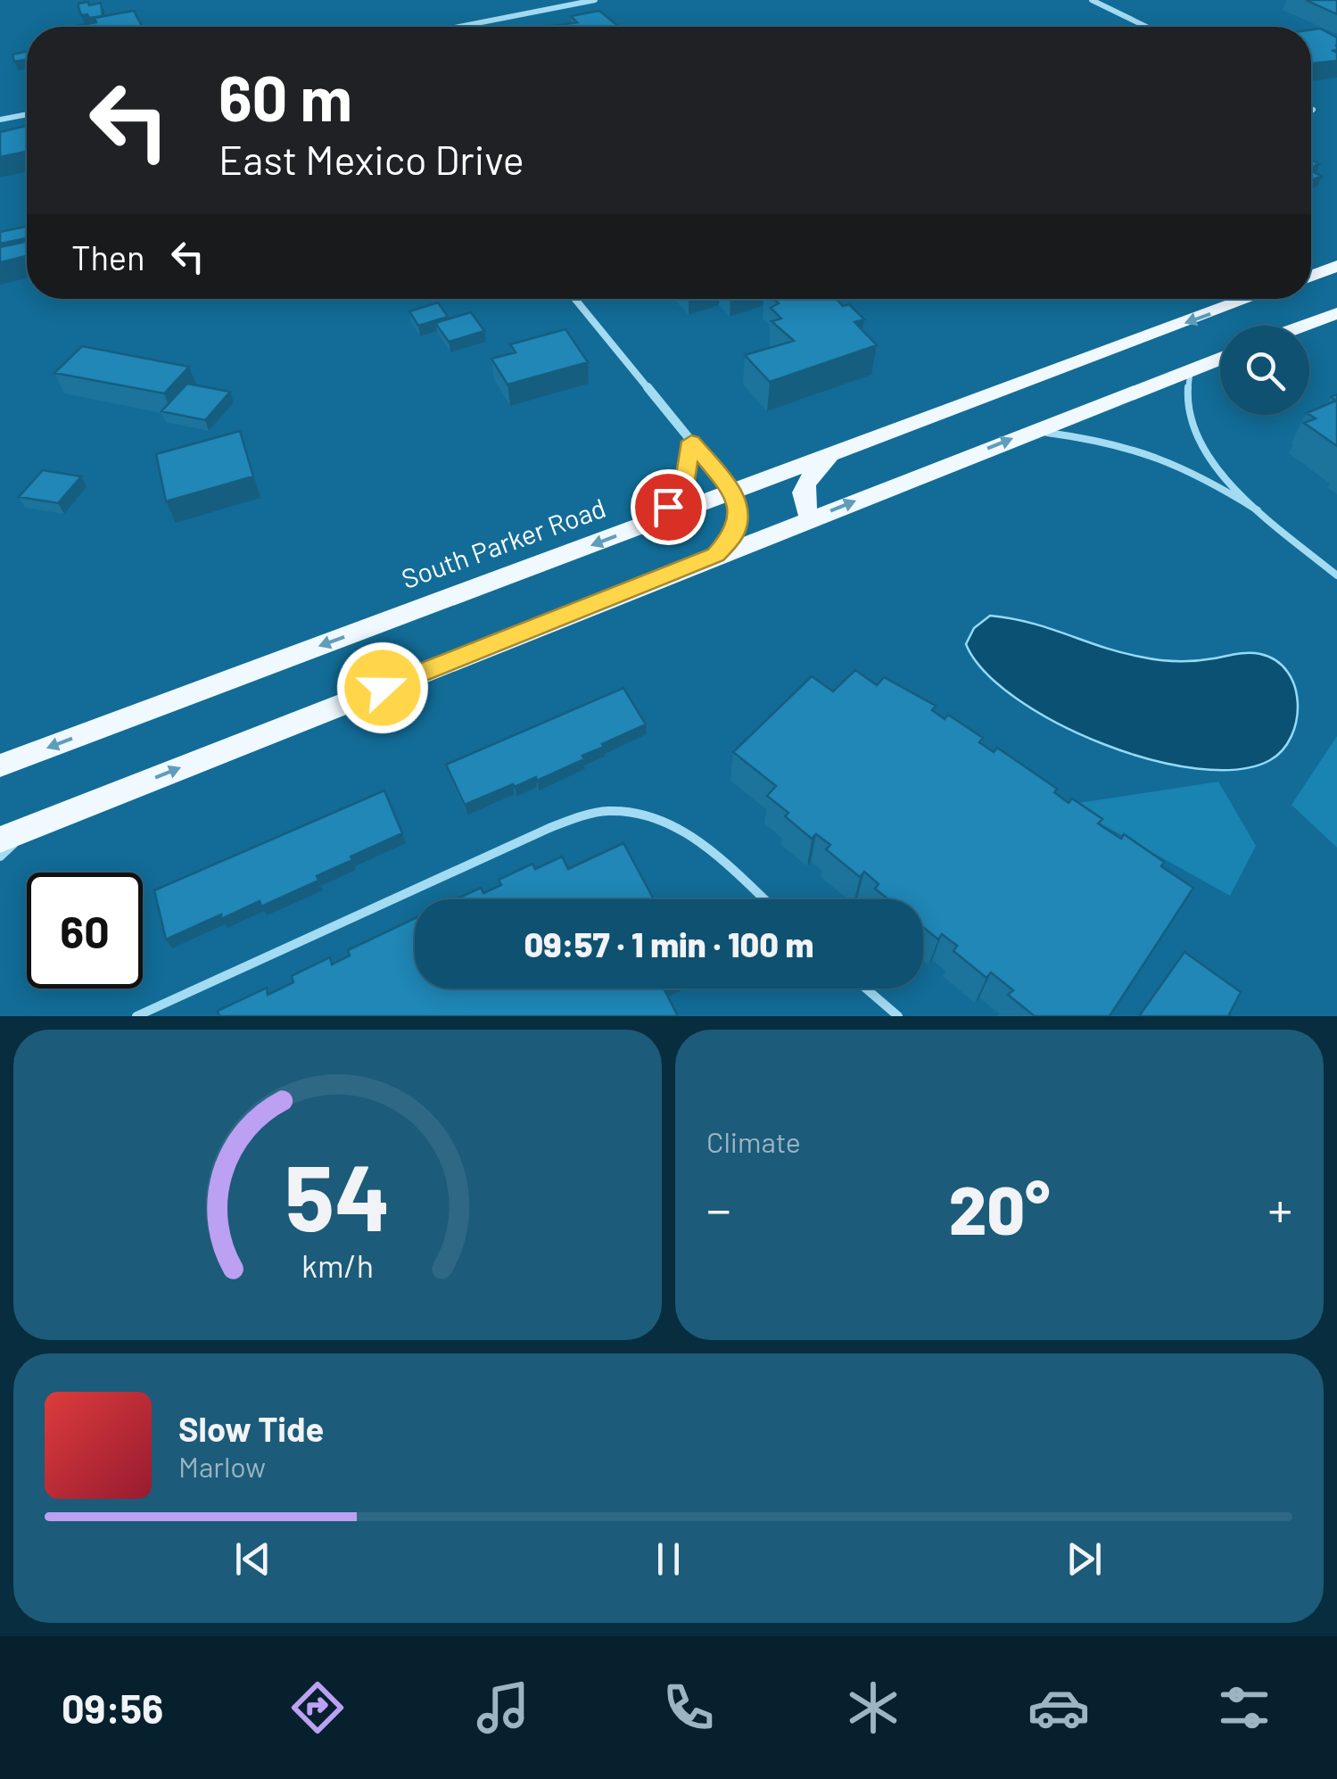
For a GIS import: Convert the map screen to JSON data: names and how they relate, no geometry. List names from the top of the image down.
{
  "streets": {
    "main road": ["South Parker Road"]
  },
  "page": {
    "turn": ["60 m", "East Mexico Drive"],
    "then": "Then",
    "limit": "60",
    "trip": "09:57 · 1 min · 100 m",
    "tile": "Climate",
    "heat": ["−", "20°", "+"],
    "song": ["Slow Tide", "Marlow"],
    "tabs": "09:56",
    "gauge": ["54", "km/h"]
  }
}
